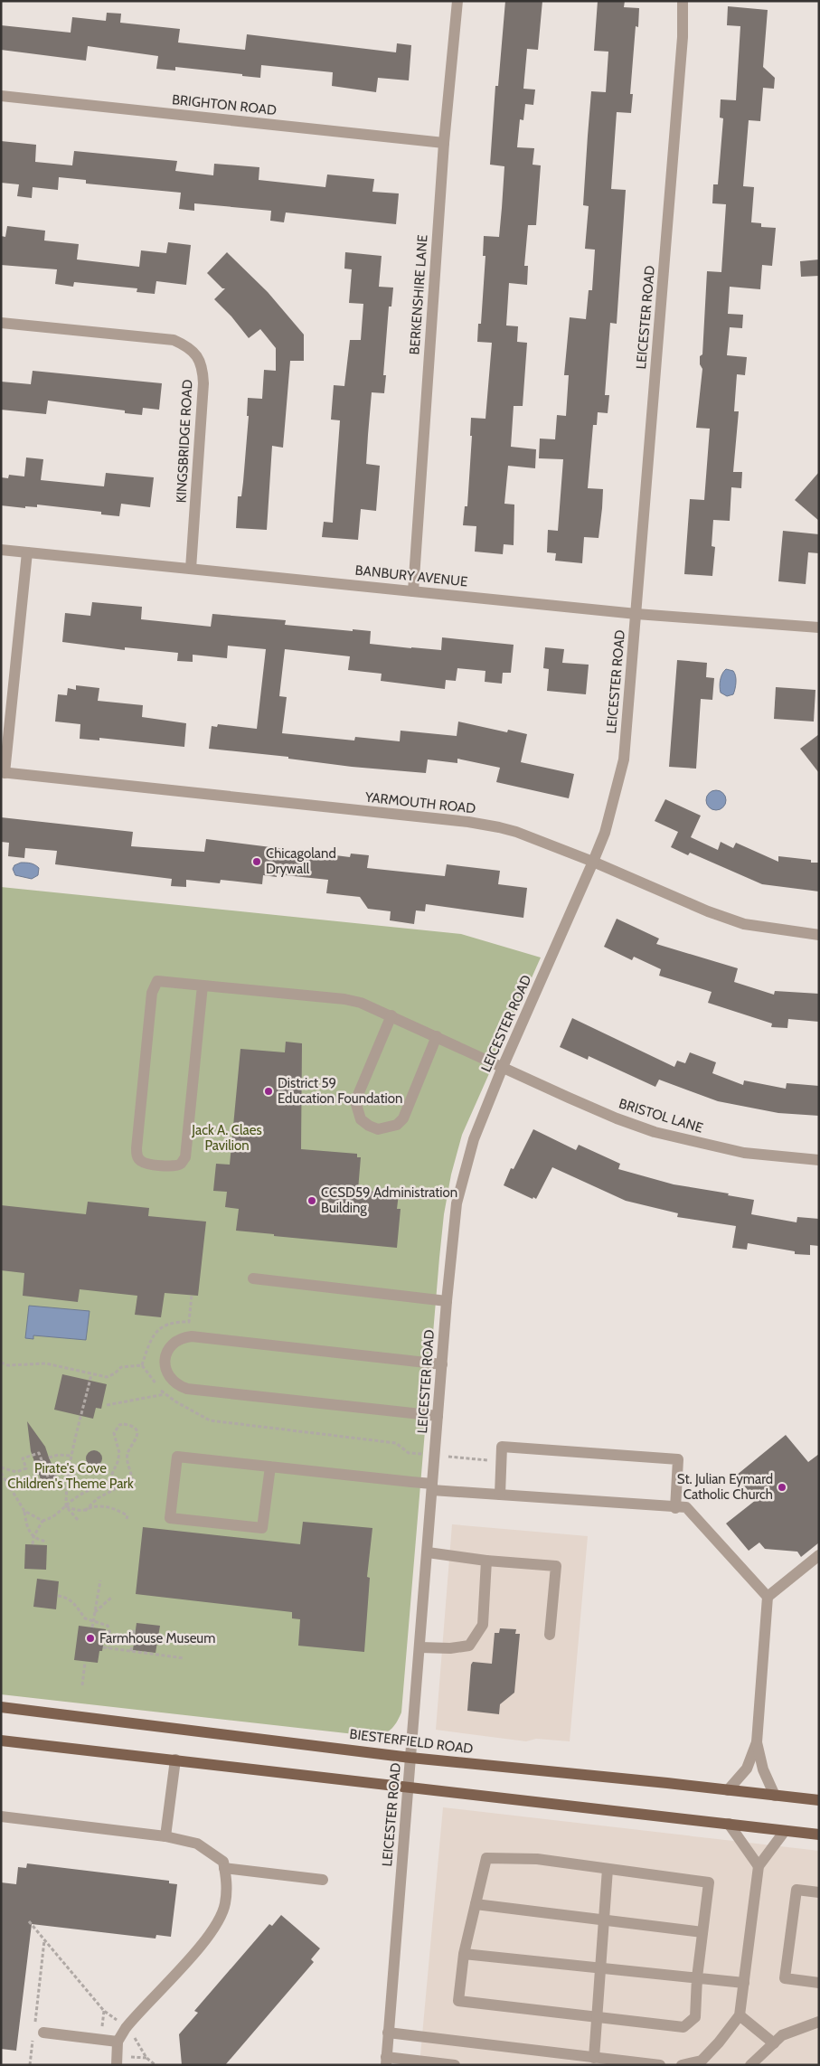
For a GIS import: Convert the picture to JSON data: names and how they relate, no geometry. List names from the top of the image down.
{
  "streets": {
    "main road": ["BIESTERFIELD ROAD"],
    "street": [
      "BRIGHTON ROAD",
      "BERKENSHIRE LANE",
      "LEICESTER ROAD",
      "KINGSBRIDGE ROAD",
      "BANBURY AVENUE",
      "YARMOUTH ROAD",
      "BRISTOL LANE"
    ]
  },
  "crossings": [
    ["BRIGHTON ROAD", "BERKENSHIRE LANE"],
    ["BERKENSHIRE LANE", "BANBURY AVENUE"],
    ["LEICESTER ROAD", "BANBURY AVENUE"],
    ["LEICESTER ROAD", "YARMOUTH ROAD"],
    ["LEICESTER ROAD", "BRISTOL LANE"],
    ["LEICESTER ROAD", "BIESTERFIELD ROAD"],
    ["KINGSBRIDGE ROAD", "BANBURY AVENUE"]
  ],
  "parks": ["Jack A. Claes Pavilion", "Pirate's Cove Children's Theme Park"],
  "places": [
    "Chicagoland Drywall",
    "District 59 Education Foundation",
    "CCSD59 Administration Building",
    "St. Julian Eymard Catholic Church",
    "Farmhouse Museum"
  ]
}
